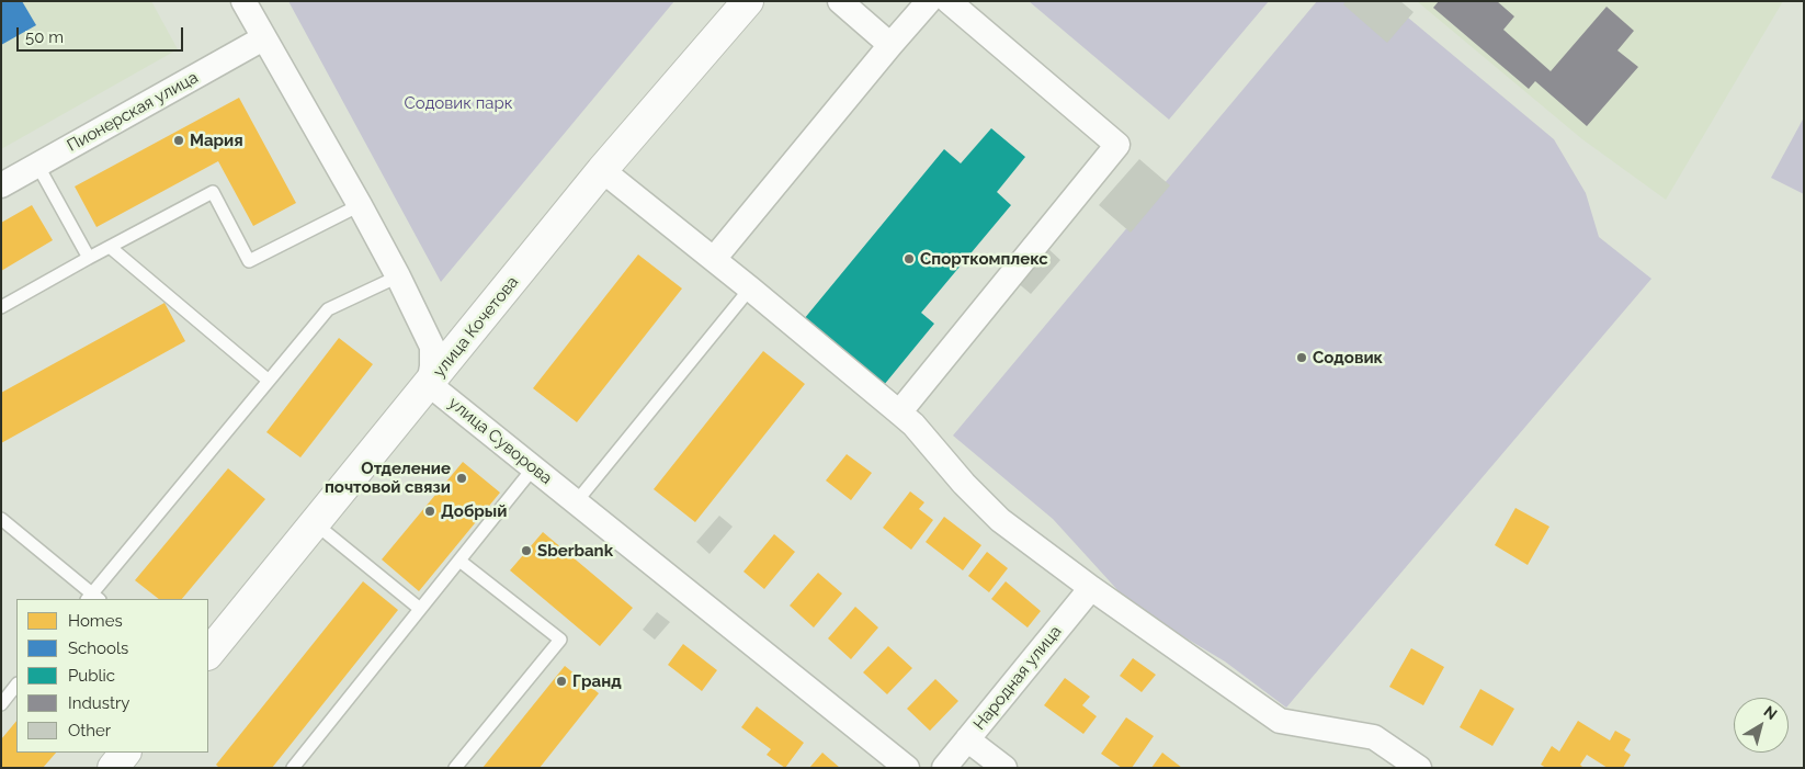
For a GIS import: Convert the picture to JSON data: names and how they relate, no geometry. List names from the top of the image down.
{
  "streets": {
    "main road": ["улица Кочетова"],
    "street": ["Пионерская улица", "улица Суворова", "Народная улица"]
  },
  "crossings": [
    ["улица Кочетова", "улица Суворова"]
  ],
  "parks": ["Содовик парк"],
  "places": [
    "Мария",
    "Спорткомплекс",
    "Содовик",
    "Отделение почтовой связи",
    "Добрый",
    "Sberbank",
    "Гранд"
  ],
  "legend": [
    "Homes",
    "Schools",
    "Public",
    "Industry",
    "Other"
  ],
  "scale_bar": "50 m",
  "north": "top right"
}
